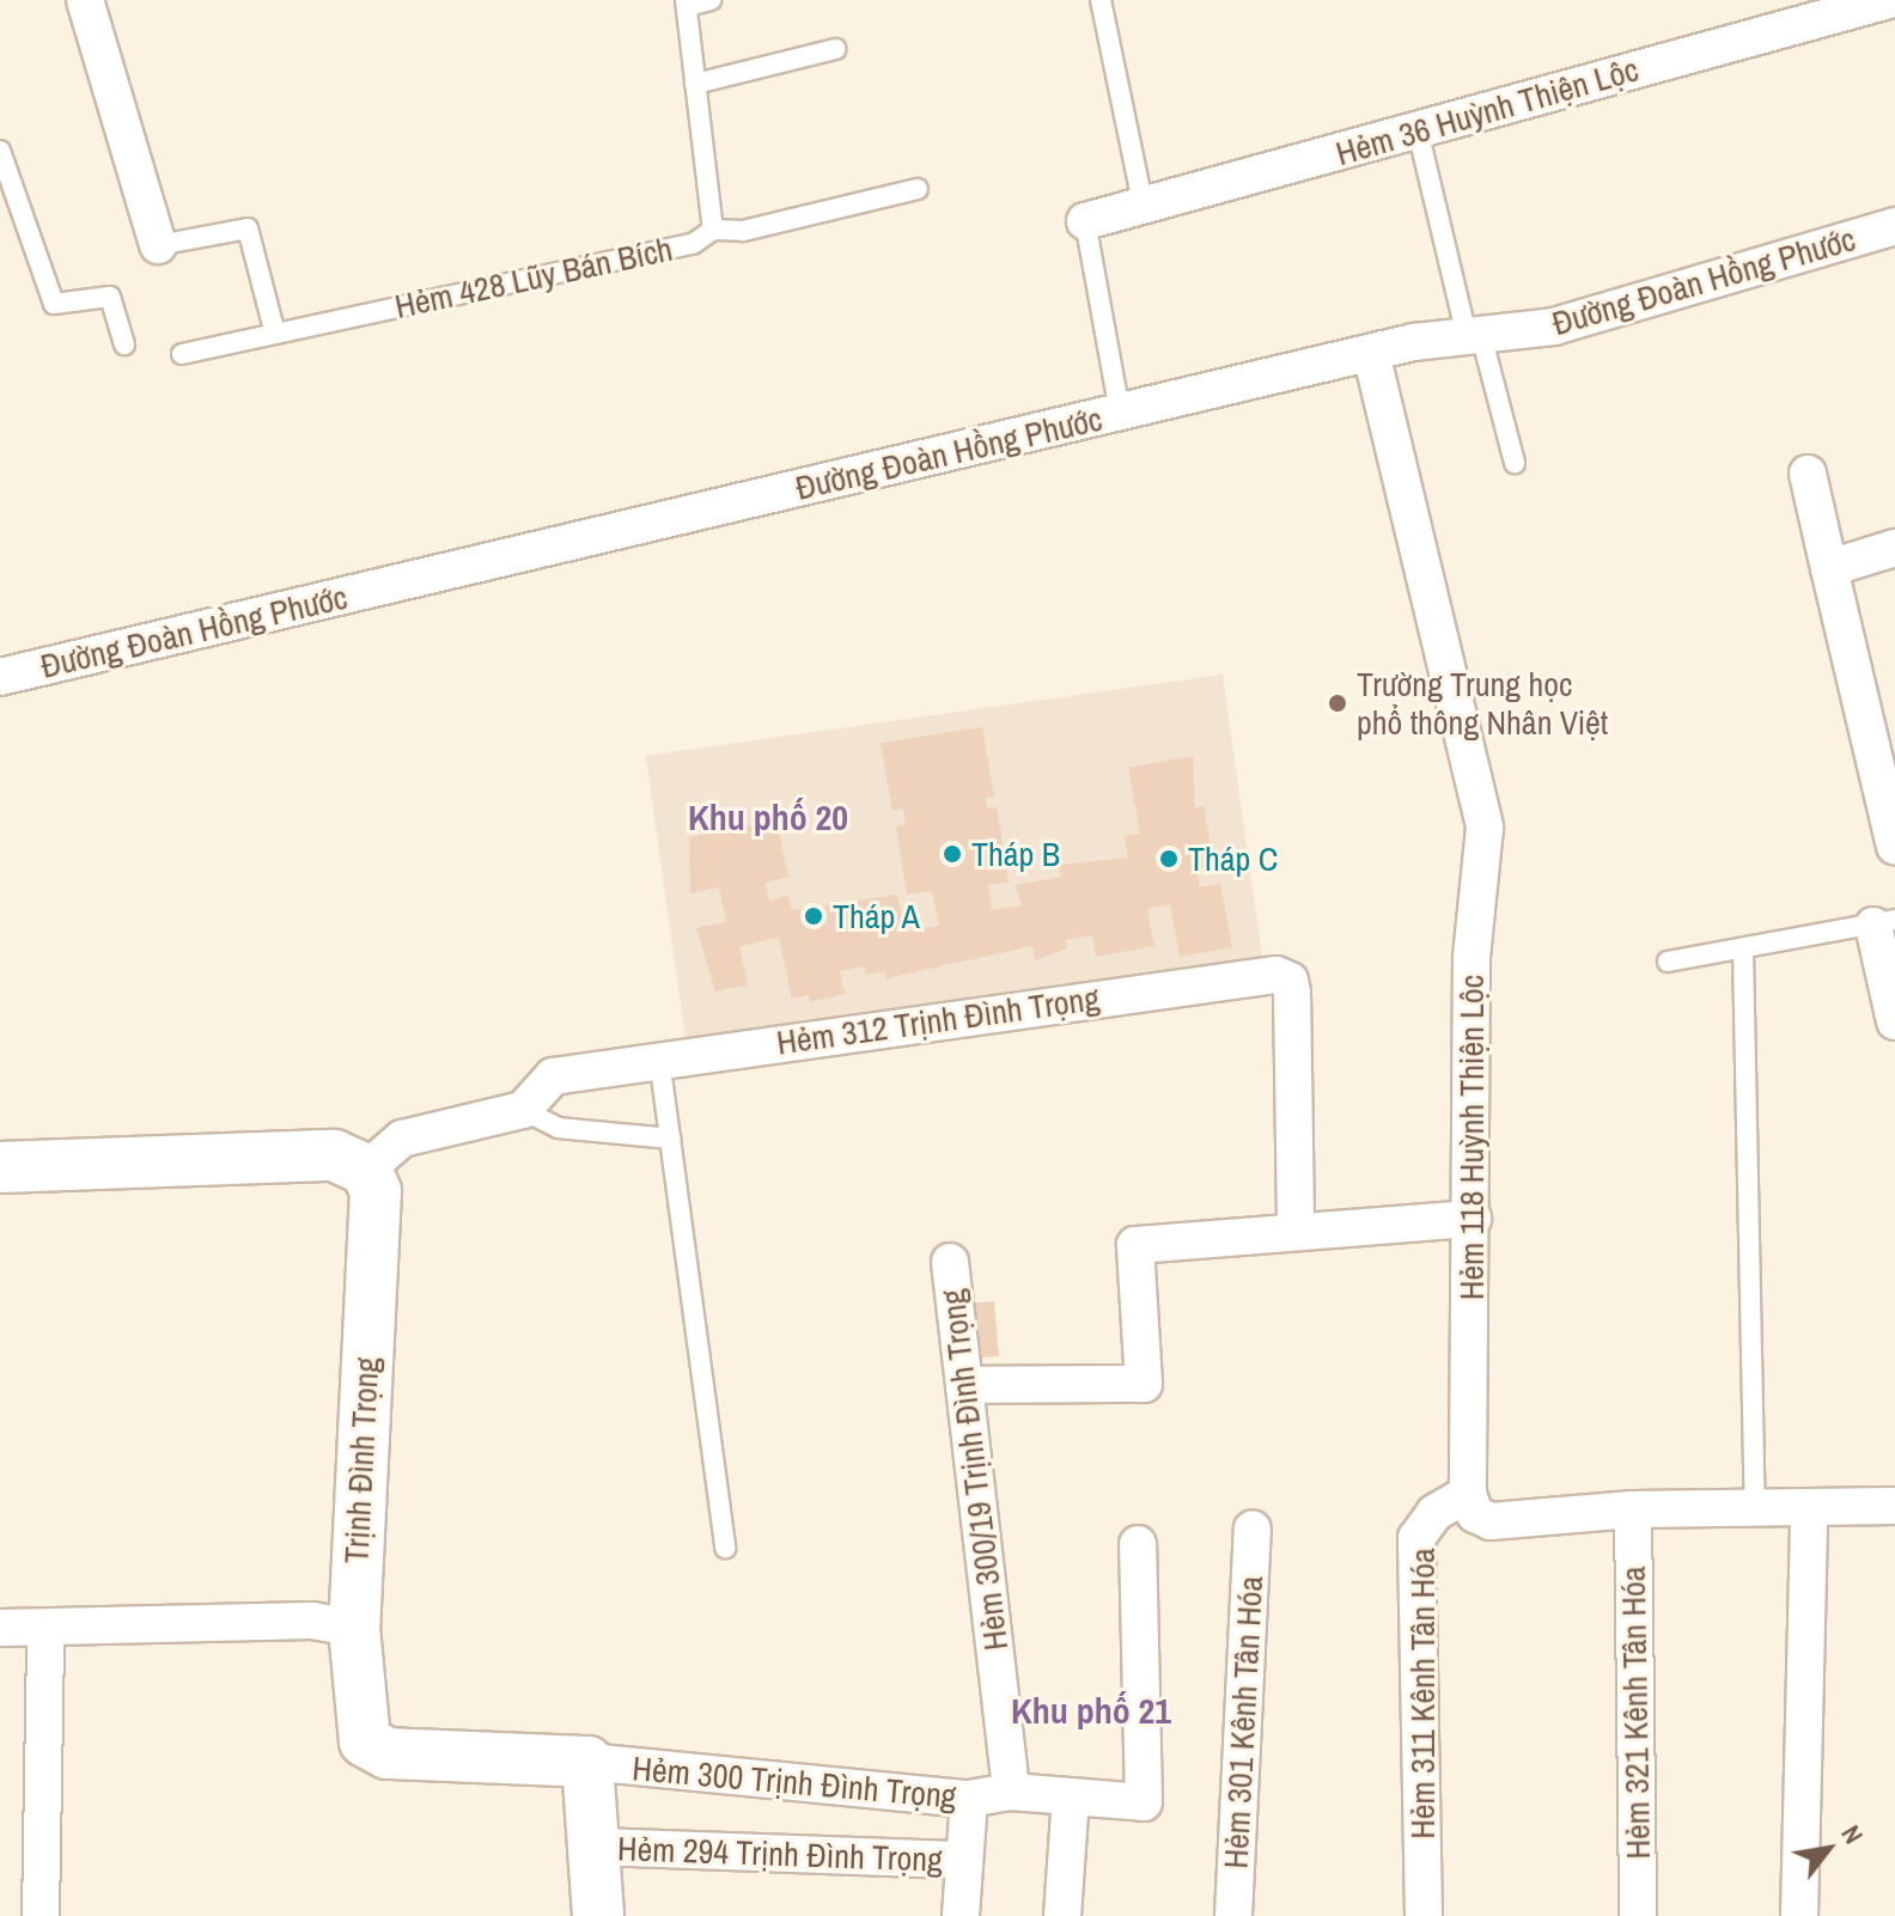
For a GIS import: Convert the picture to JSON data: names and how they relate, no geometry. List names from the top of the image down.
{
  "streets": {
    "street": [
      "Hẻm 36 Huỳnh Thiện Lộc",
      "Đường Đoàn Hồng Phước",
      "Hẻm 312 Trịnh Đình Trọng",
      "Hẻm 118 Huỳnh Thiện Lộc",
      "Trịnh Đình Trọng",
      "Hẻm 300/19 Trịnh Đình Trọng",
      "Hẻm 311 Kênh Tân Hóa",
      "Hẻm 321 Kênh Tân Hóa",
      "Hẻm 301 Kênh Tân Hóa",
      "Hẻm 300 Trịnh Đình Trọng",
      "Hẻm 294 Trịnh Đình Trọng"
    ],
    "lane": ["Hẻm 428 Lũy Bán Bích"]
  },
  "crossings": [
    ["Đường Đoàn Hồng Phước", "Hẻm 118 Huỳnh Thiện Lộc"],
    ["Hẻm 118 Huỳnh Thiện Lộc", "Hẻm 311 Kênh Tân Hóa"],
    ["Trịnh Đình Trọng", "Hẻm 300 Trịnh Đình Trọng"],
    ["Hẻm 300/19 Trịnh Đình Trọng", "Hẻm 300 Trịnh Đình Trọng"]
  ],
  "districts": ["Khu phố 20", "Khu phố 21"],
  "places": [
    "Trường Trung học phổ thông Nhân Việt",
    "Tháp B",
    "Tháp C",
    "Tháp A"
  ],
  "north": "top right"
}
